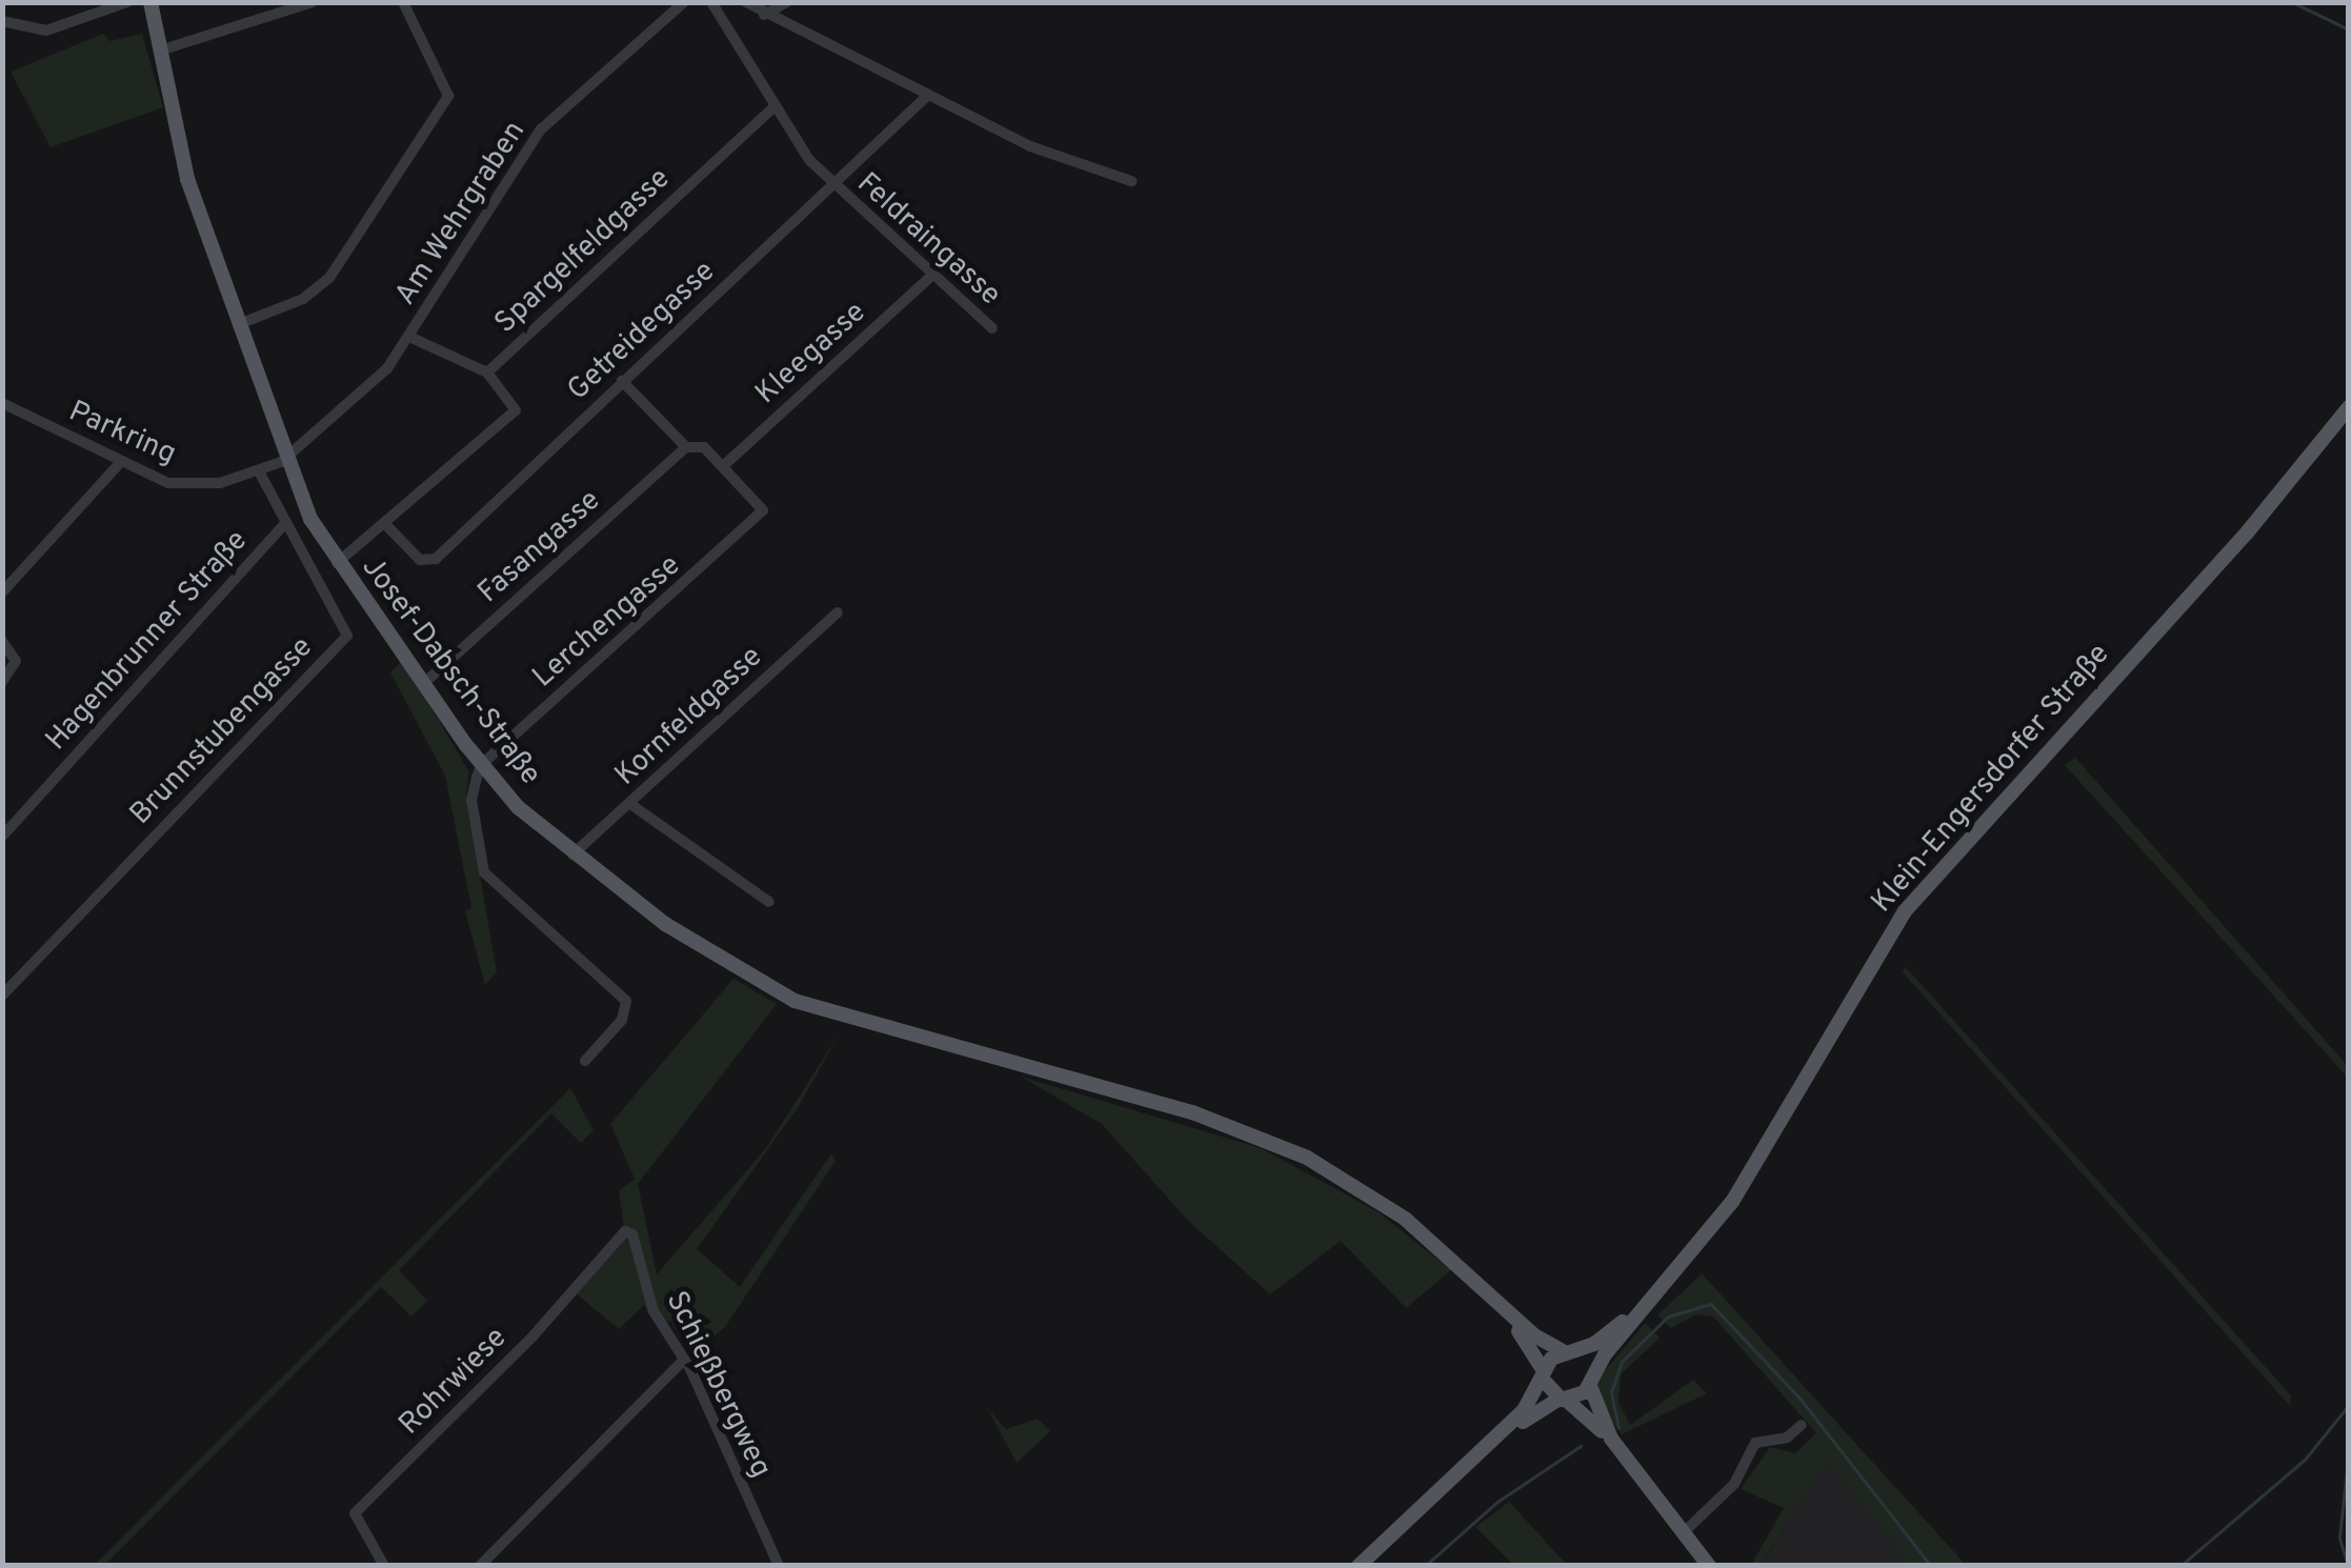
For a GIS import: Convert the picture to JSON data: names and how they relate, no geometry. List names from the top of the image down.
{
  "streets": {
    "main road": ["Josef-Dabsch-Straße", "Klein-Engersdorfer Straße"],
    "street": [
      "Am Wehrgraben",
      "Feldraingasse",
      "Spargelfeldgasse",
      "Getreidegasse",
      "Kleegasse",
      "Parkring",
      "Fasangasse",
      "Lerchengasse",
      "Hagenbrunner Straße",
      "Kornfeldgasse",
      "Brunnstubengasse",
      "Rohrwiese",
      "Schießbergweg"
    ]
  },
  "crossings": [
    ["Am Wehrgraben", "Spargelfeldgasse"],
    ["Am Wehrgraben", "Parkring"],
    ["Am Wehrgraben", "Josef-Dabsch-Straße"],
    ["Feldraingasse", "Getreidegasse"],
    ["Feldraingasse", "Kleegasse"],
    ["Kleegasse", "Lerchengasse"],
    ["Parkring", "Josef-Dabsch-Straße"],
    ["Parkring", "Brunnstubengasse"],
    ["Fasangasse", "Josef-Dabsch-Straße"],
    ["Lerchengasse", "Josef-Dabsch-Straße"],
    ["Hagenbrunner Straße", "Brunnstubengasse"],
    ["Josef-Dabsch-Straße", "Kornfeldgasse"],
    ["Josef-Dabsch-Straße", "Klein-Engersdorfer Straße"],
    ["Rohrwiese", "Schießbergweg"]
  ]
}
